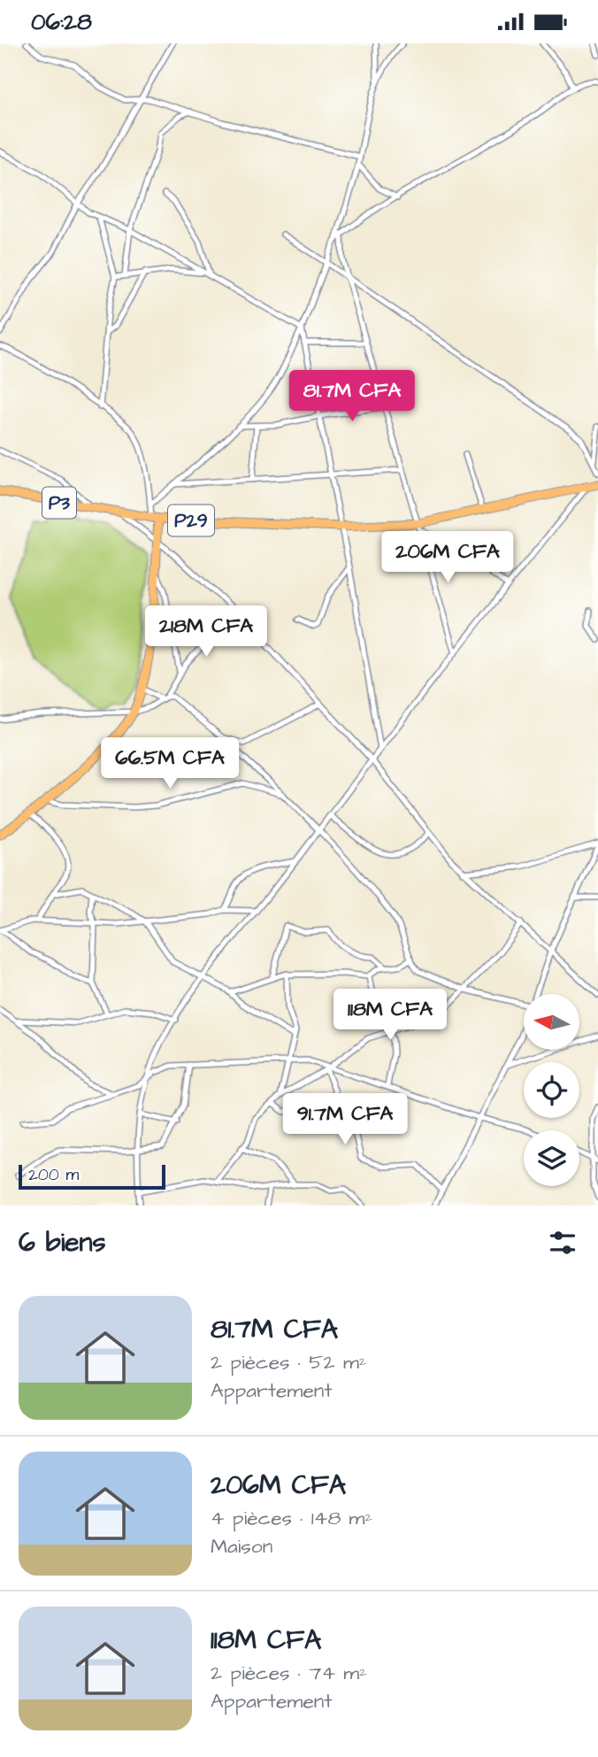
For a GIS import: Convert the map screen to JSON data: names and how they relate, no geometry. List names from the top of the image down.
{
  "streets": {
    "main road": ["P3", "P29"]
  },
  "crossings": [
    ["P3", "P29"]
  ],
  "scale_bar": "200 m",
  "north": "left",
  "page": {
    "status": "06:28",
    "price": [
      "81.7M CFA",
      "206M CFA",
      "218M CFA",
      "66.5M CFA",
      "118M CFA",
      "91.7M CFA"
    ],
    "scale": "200 m",
    "heading": "6 biens",
    "list": [
      {
        "name": "81.7M CFA",
        "note": "2 pièces · 52 m² · Appartement"
      },
      {
        "name": "206M CFA",
        "note": "4 pièces · 148 m² · Maison"
      },
      {
        "name": "118M CFA",
        "note": "2 pièces · 74 m² · Appartement"
      }
    ]
  }
}
